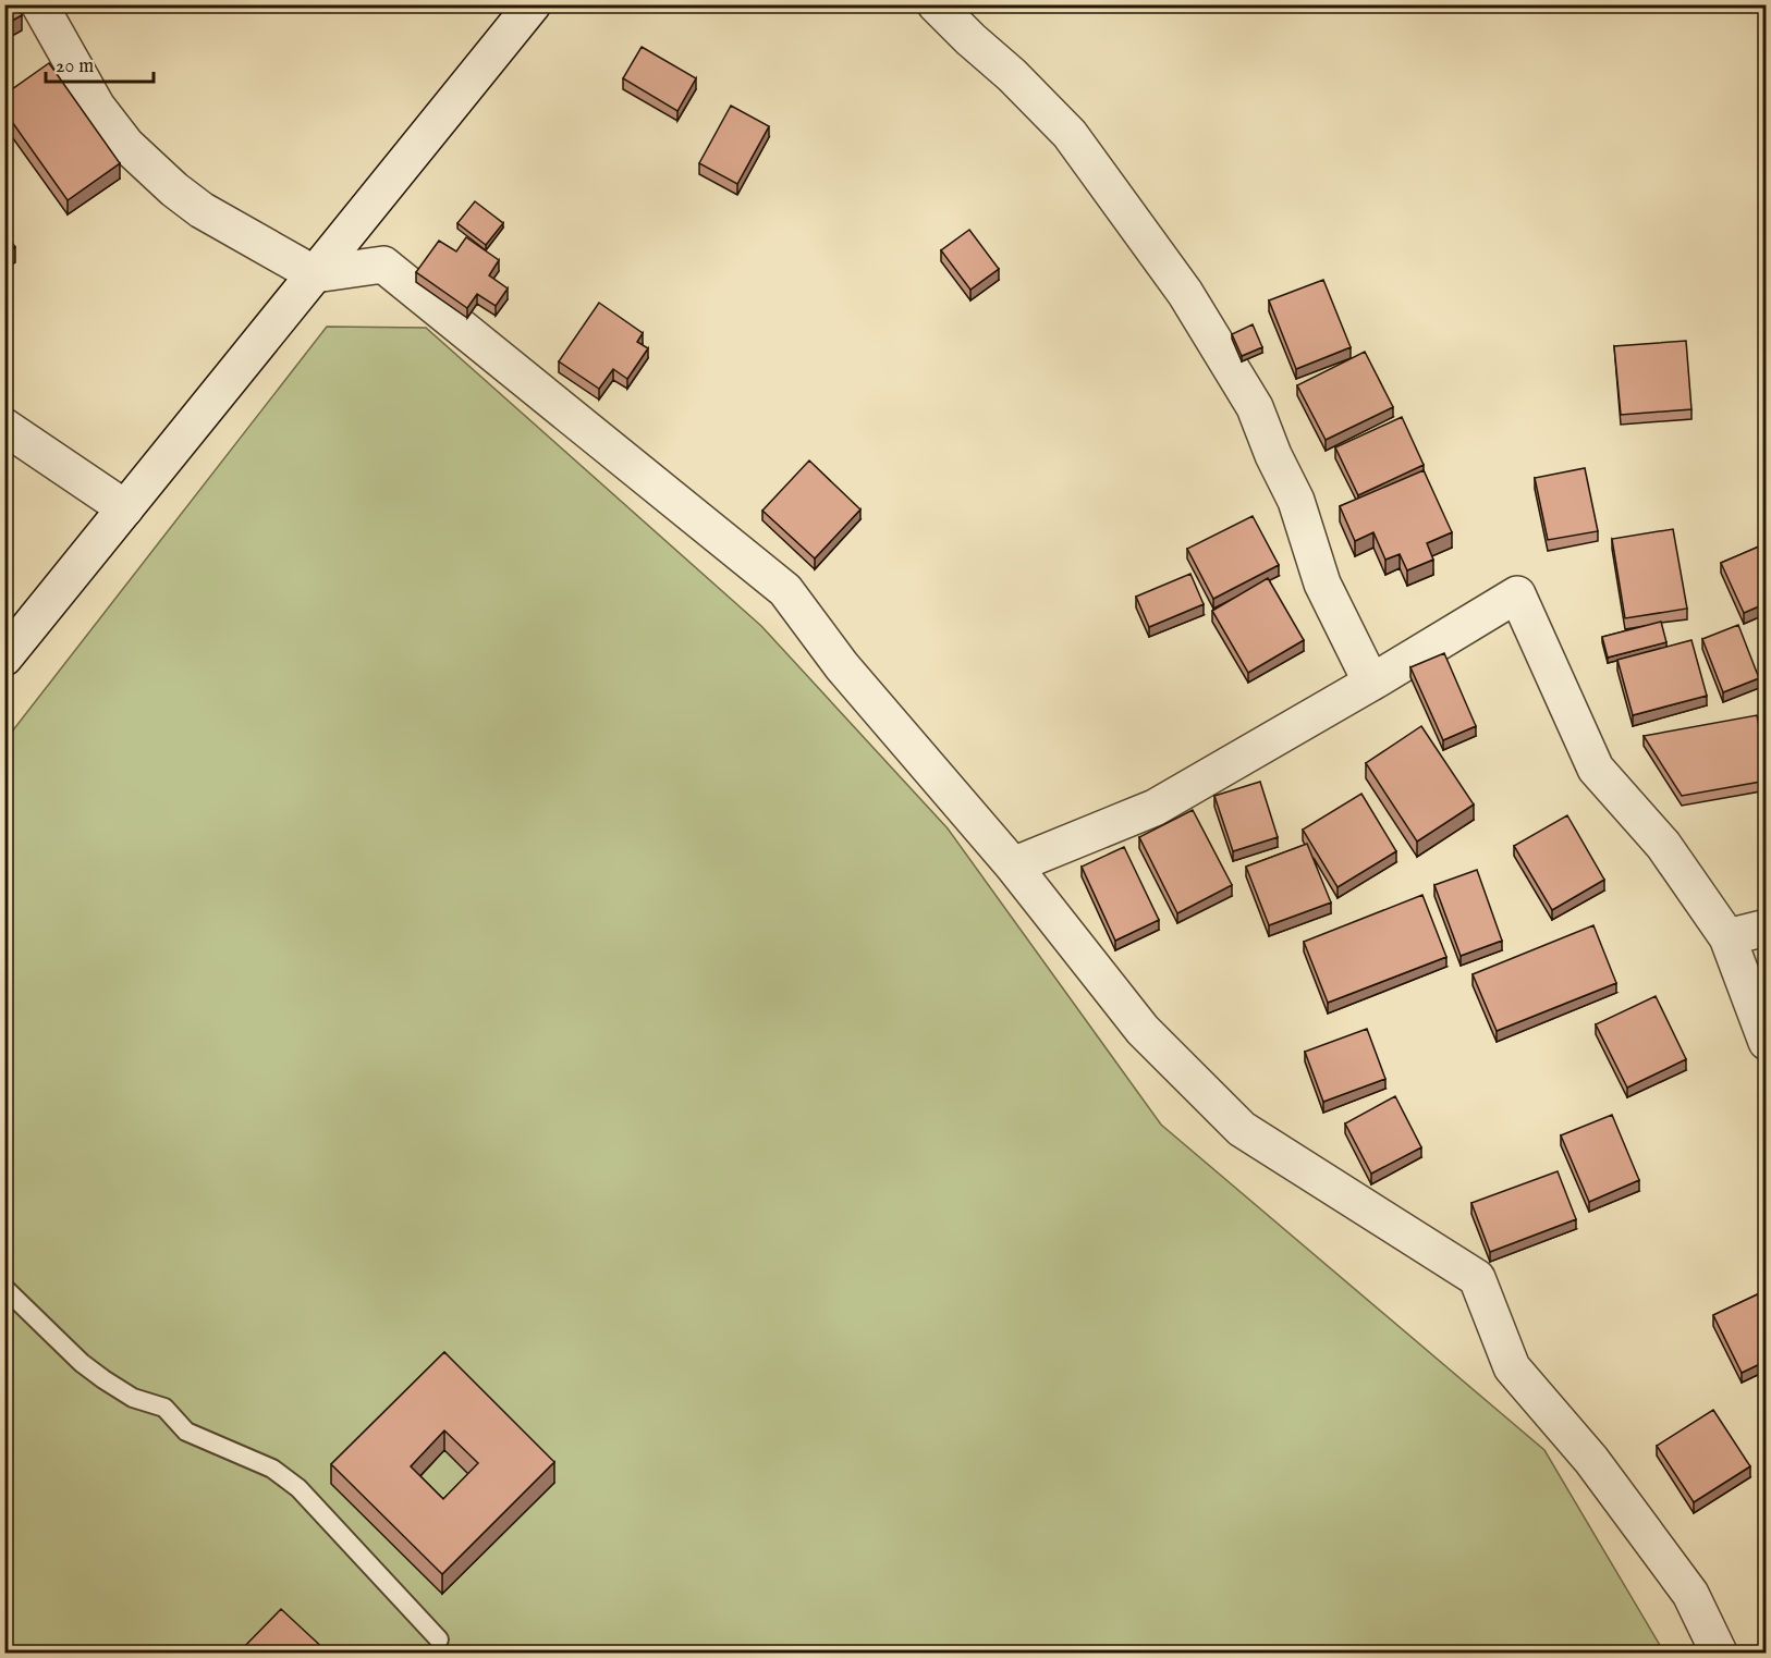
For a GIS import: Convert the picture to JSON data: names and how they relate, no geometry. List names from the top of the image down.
{
  "scale_bar": "20 m"
}
